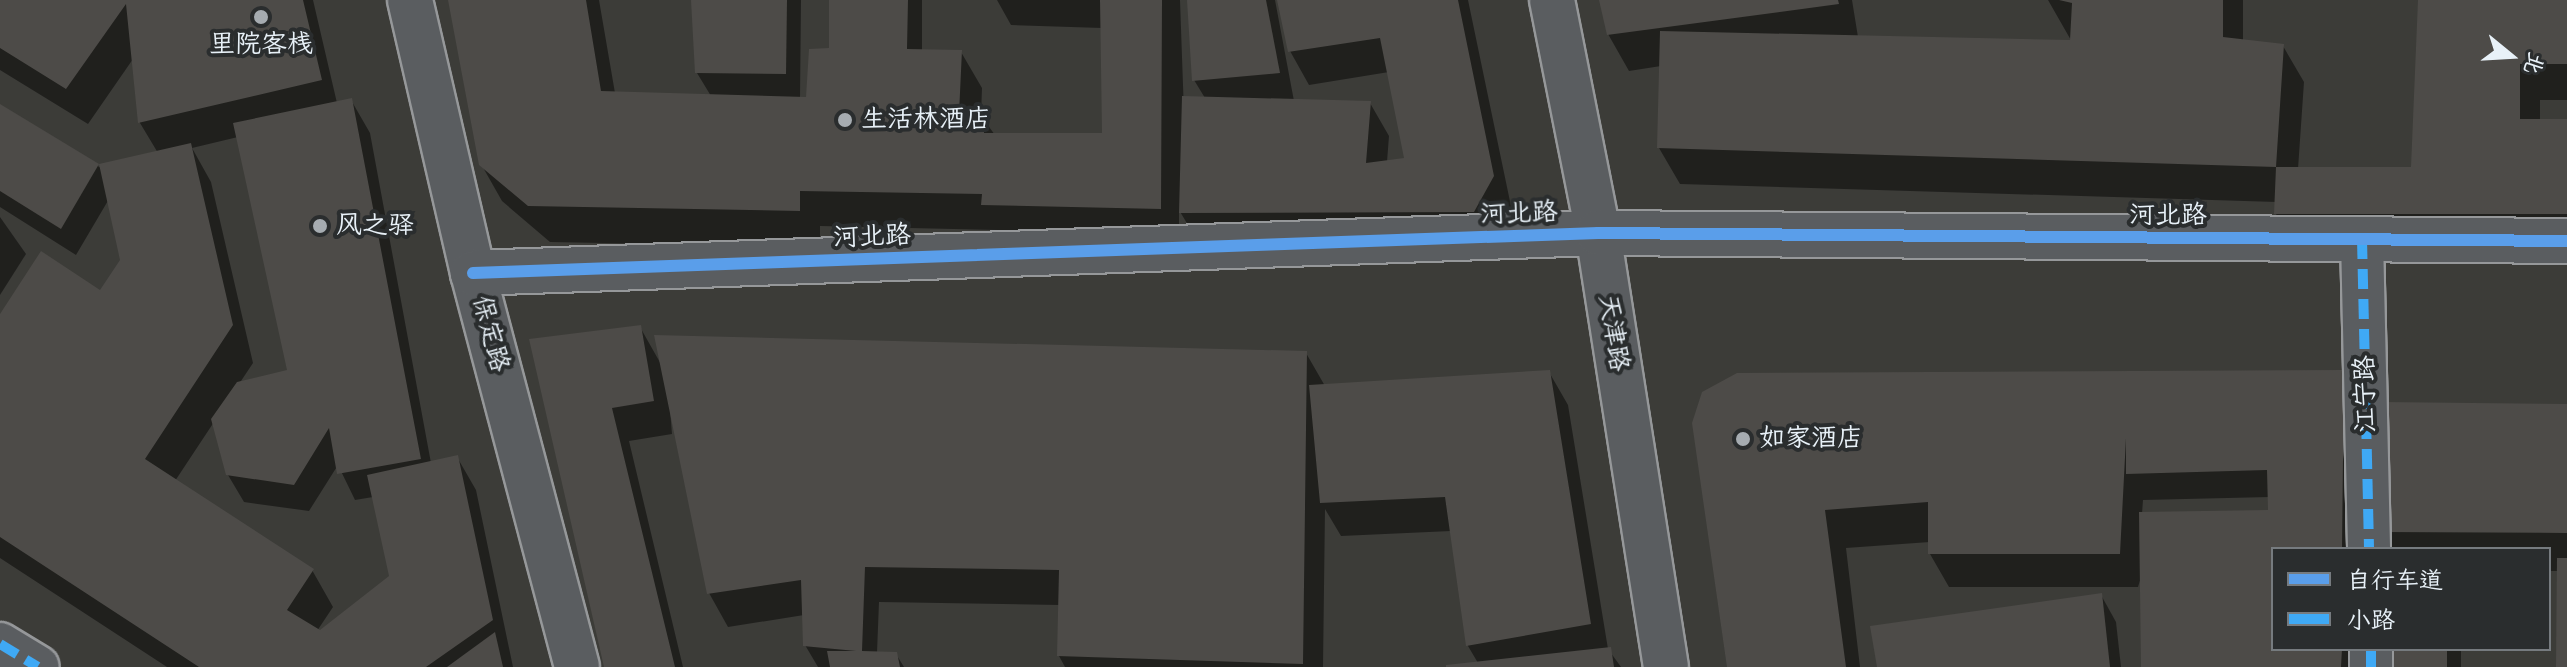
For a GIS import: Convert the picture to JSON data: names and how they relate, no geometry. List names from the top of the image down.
{
  "streets": {
    "street": [
      "河北路",
      "天津路",
      "保定路",
      "江宁路"
    ]
  },
  "crossings": [
    ["河北路", "天津路"],
    ["河北路", "保定路"],
    ["河北路", "江宁路"]
  ],
  "places": [
    "里院客栈",
    "生活林酒店",
    "风之驿",
    "如家酒店"
  ],
  "legend": ["自行车道", "小路"],
  "north": "right"
}
